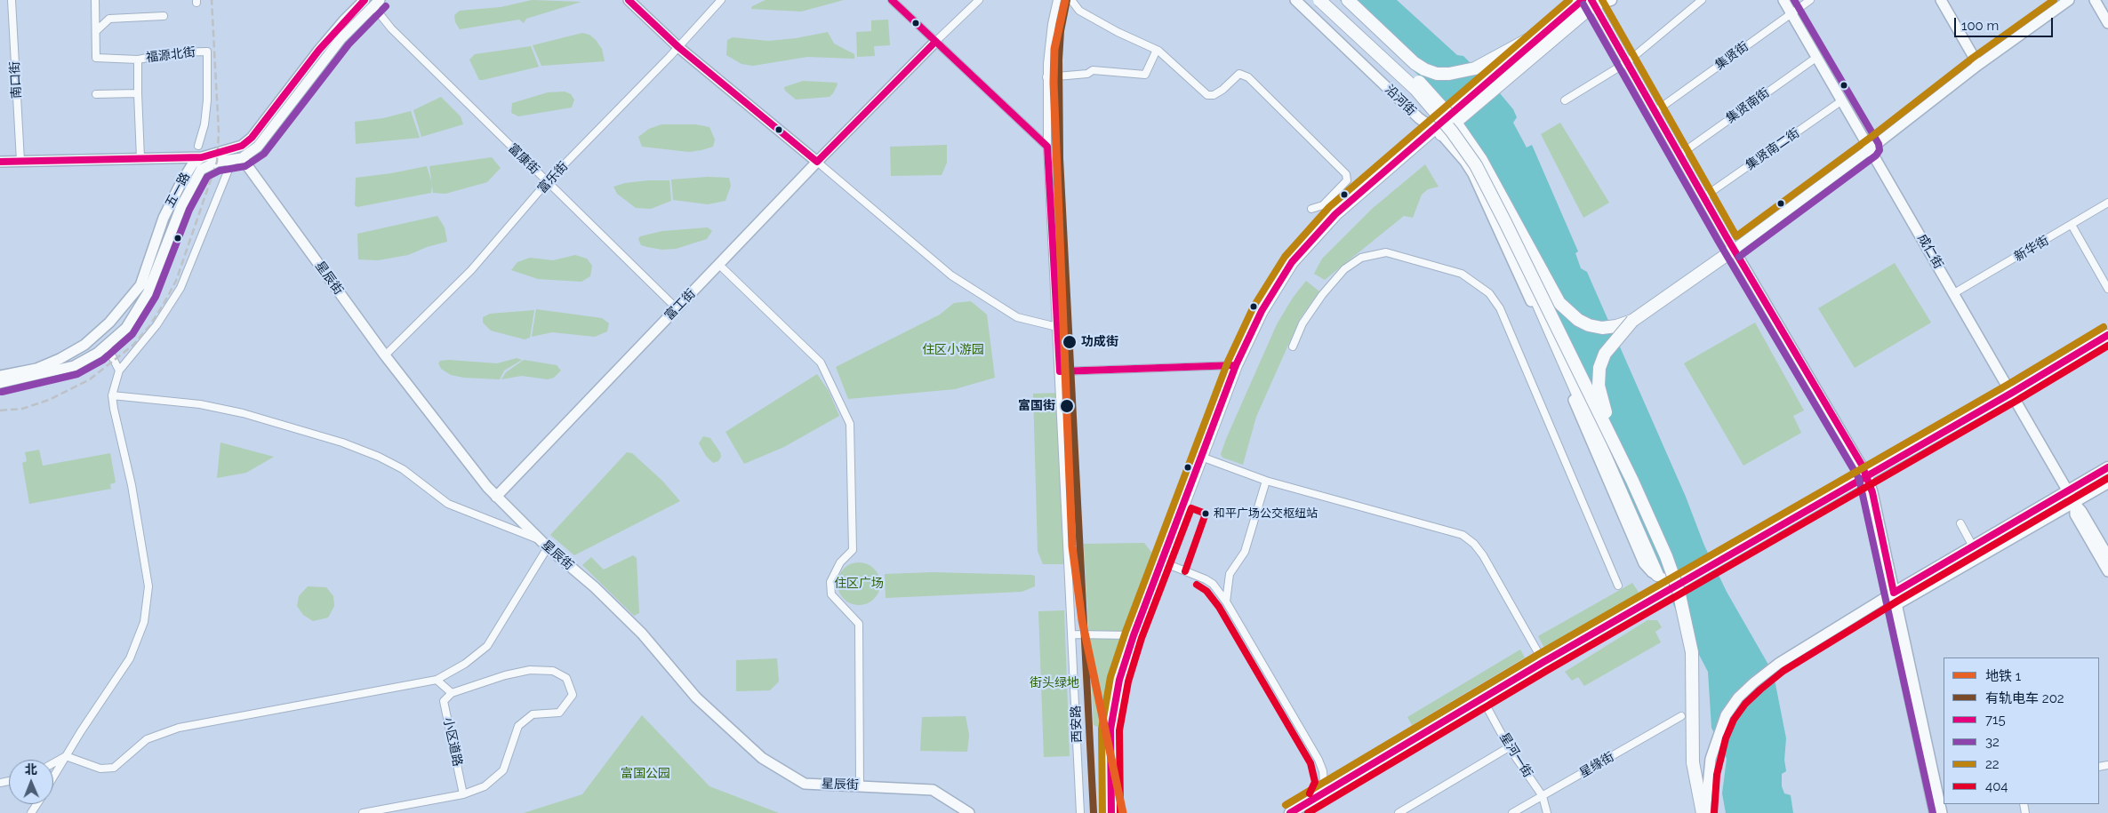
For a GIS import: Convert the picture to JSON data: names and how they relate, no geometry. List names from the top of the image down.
{
  "streets": {
    "street": [
      "福源北街",
      "集贤街",
      "南口街",
      "沿河街",
      "集贤南街",
      "集贤南二街",
      "富康街",
      "富乐街",
      "五一路",
      "新华街",
      "成仁街",
      "星辰街",
      "富工街",
      "西安路",
      "小区道路",
      "星河一街",
      "星缘街"
    ]
  },
  "crossings": [
    ["集贤街", "成仁街"],
    ["集贤南街", "成仁街"],
    ["集贤南二街", "成仁街"],
    ["富康街", "富乐街"],
    ["富康街", "富工街"],
    ["富乐街", "星辰街"],
    ["新华街", "成仁街"],
    ["星辰街", "富工街"],
    ["星河一街", "星缘街"]
  ],
  "parks": [
    "住区小游园",
    "住区广场",
    "街头绿地",
    "富国公园"
  ],
  "places": ["功成街", "富国街", "和平广场公交枢纽站"],
  "lines": [
    "metro line 1",
    "tram line 202",
    "transit line 715",
    "transit line 32",
    "transit line 22",
    "transit line 404"
  ],
  "legend": [
    "地铁 1",
    "有轨电车 202",
    "715",
    "32",
    "22",
    "404"
  ],
  "scale_bar": "100 m",
  "north": "top"
}
